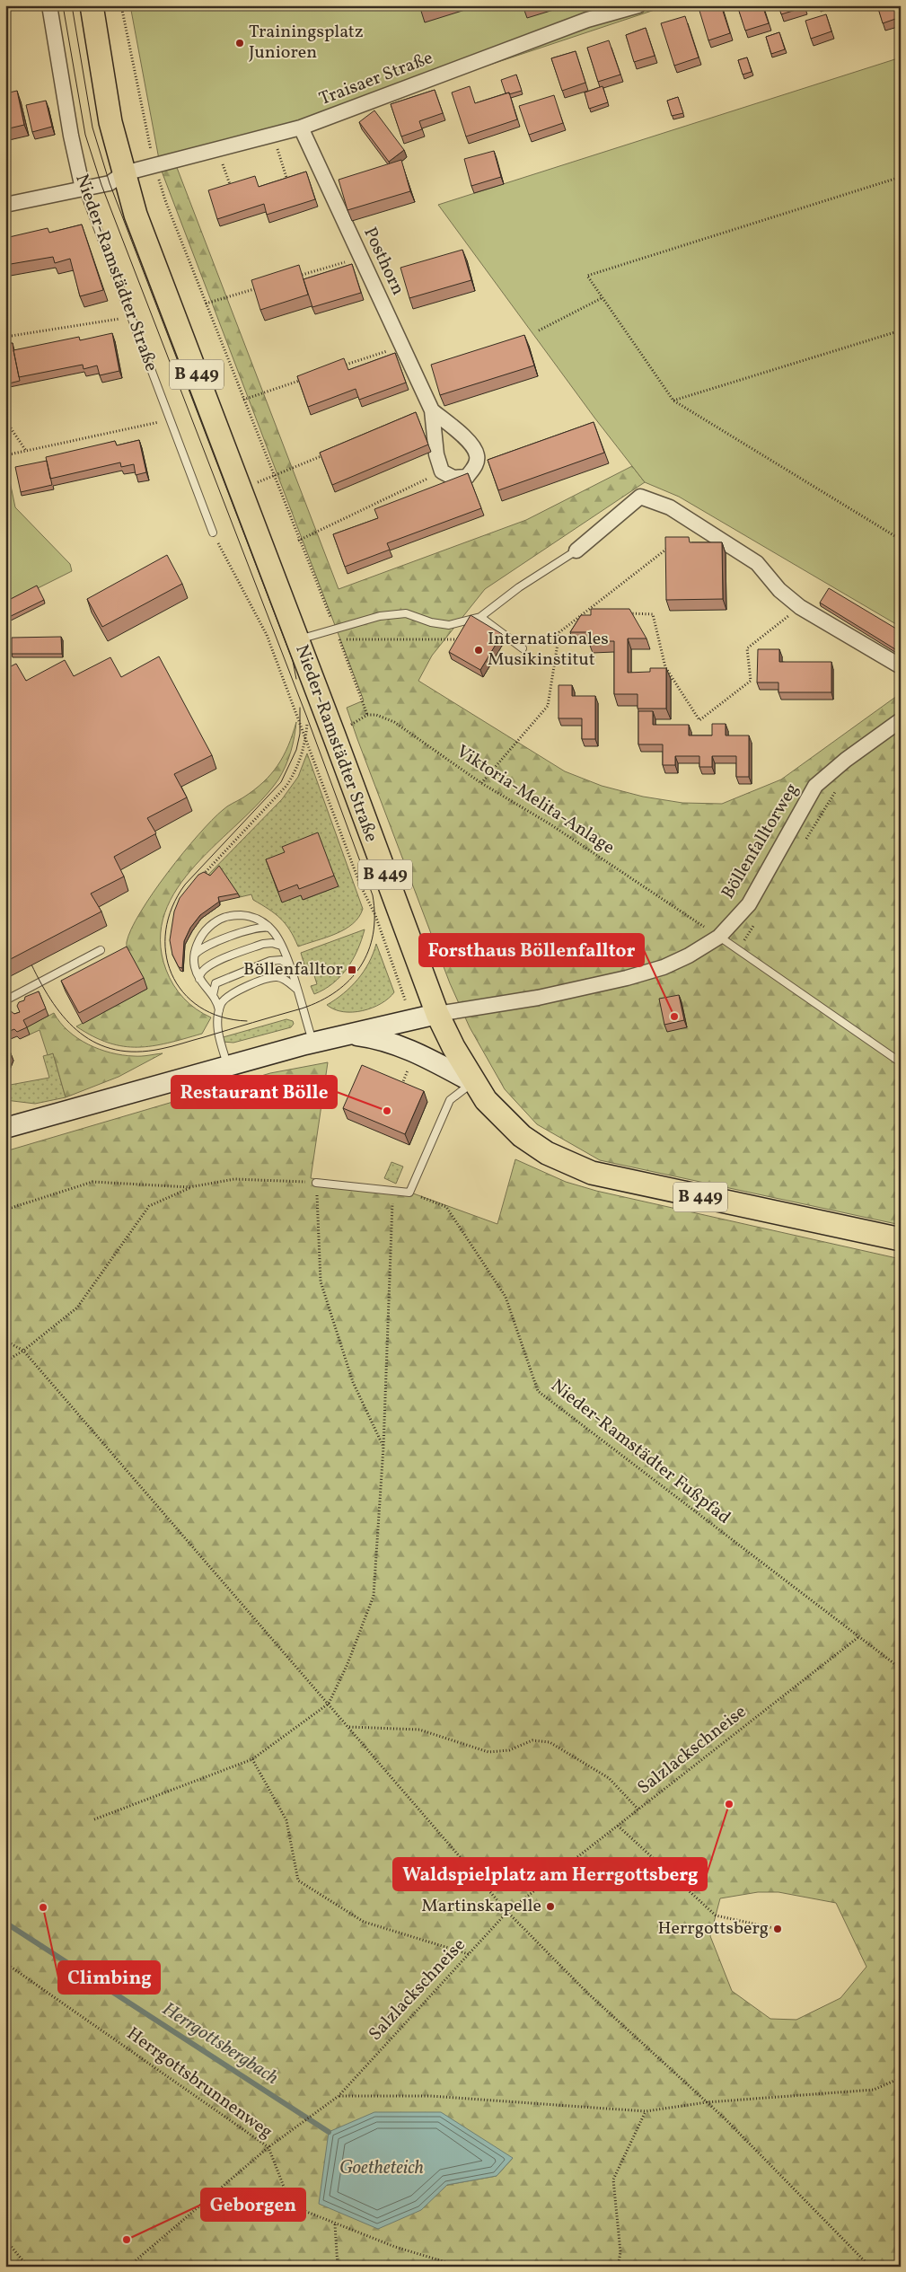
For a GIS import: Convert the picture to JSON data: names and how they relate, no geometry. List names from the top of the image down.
{
  "streets": {
    "main road": ["Nieder-Ramstädter Straße", "B 449"],
    "street": ["Traisaer Straße", "Posthorn", "Böllenfalltorweg"],
    "path": [
      "Viktoria-Melita-Anlage",
      "Nieder-Ramstädter Fußpfad",
      "Salzlackschneise",
      "Herrgottsbrunnenweg"
    ]
  },
  "crossings": [
    ["Traisaer Straße", "Posthorn"],
    ["Traisaer Straße", "Nieder-Ramstädter Straße"],
    ["Nieder-Ramstädter Straße", "Böllenfalltorweg"],
    ["Viktoria-Melita-Anlage", "Böllenfalltorweg"],
    ["Nieder-Ramstädter Fußpfad", "Salzlackschneise"],
    ["Salzlackschneise", "Herrgottsbrunnenweg"]
  ],
  "water": ["Herrgottsbergbach", "Goetheteich"],
  "places": {
    "other": [
      "Trainingsplatz Junioren",
      "Internationales Musikinstitut",
      "Forsthaus Böllenfalltor",
      "Restaurant Bölle",
      "Waldspielplatz am Herrgottsberg",
      "Martinskapelle",
      "Climbing",
      "Herrgottsberg",
      "Geborgen"
    ],
    "transit": ["Böllenfalltor"]
  }
}
